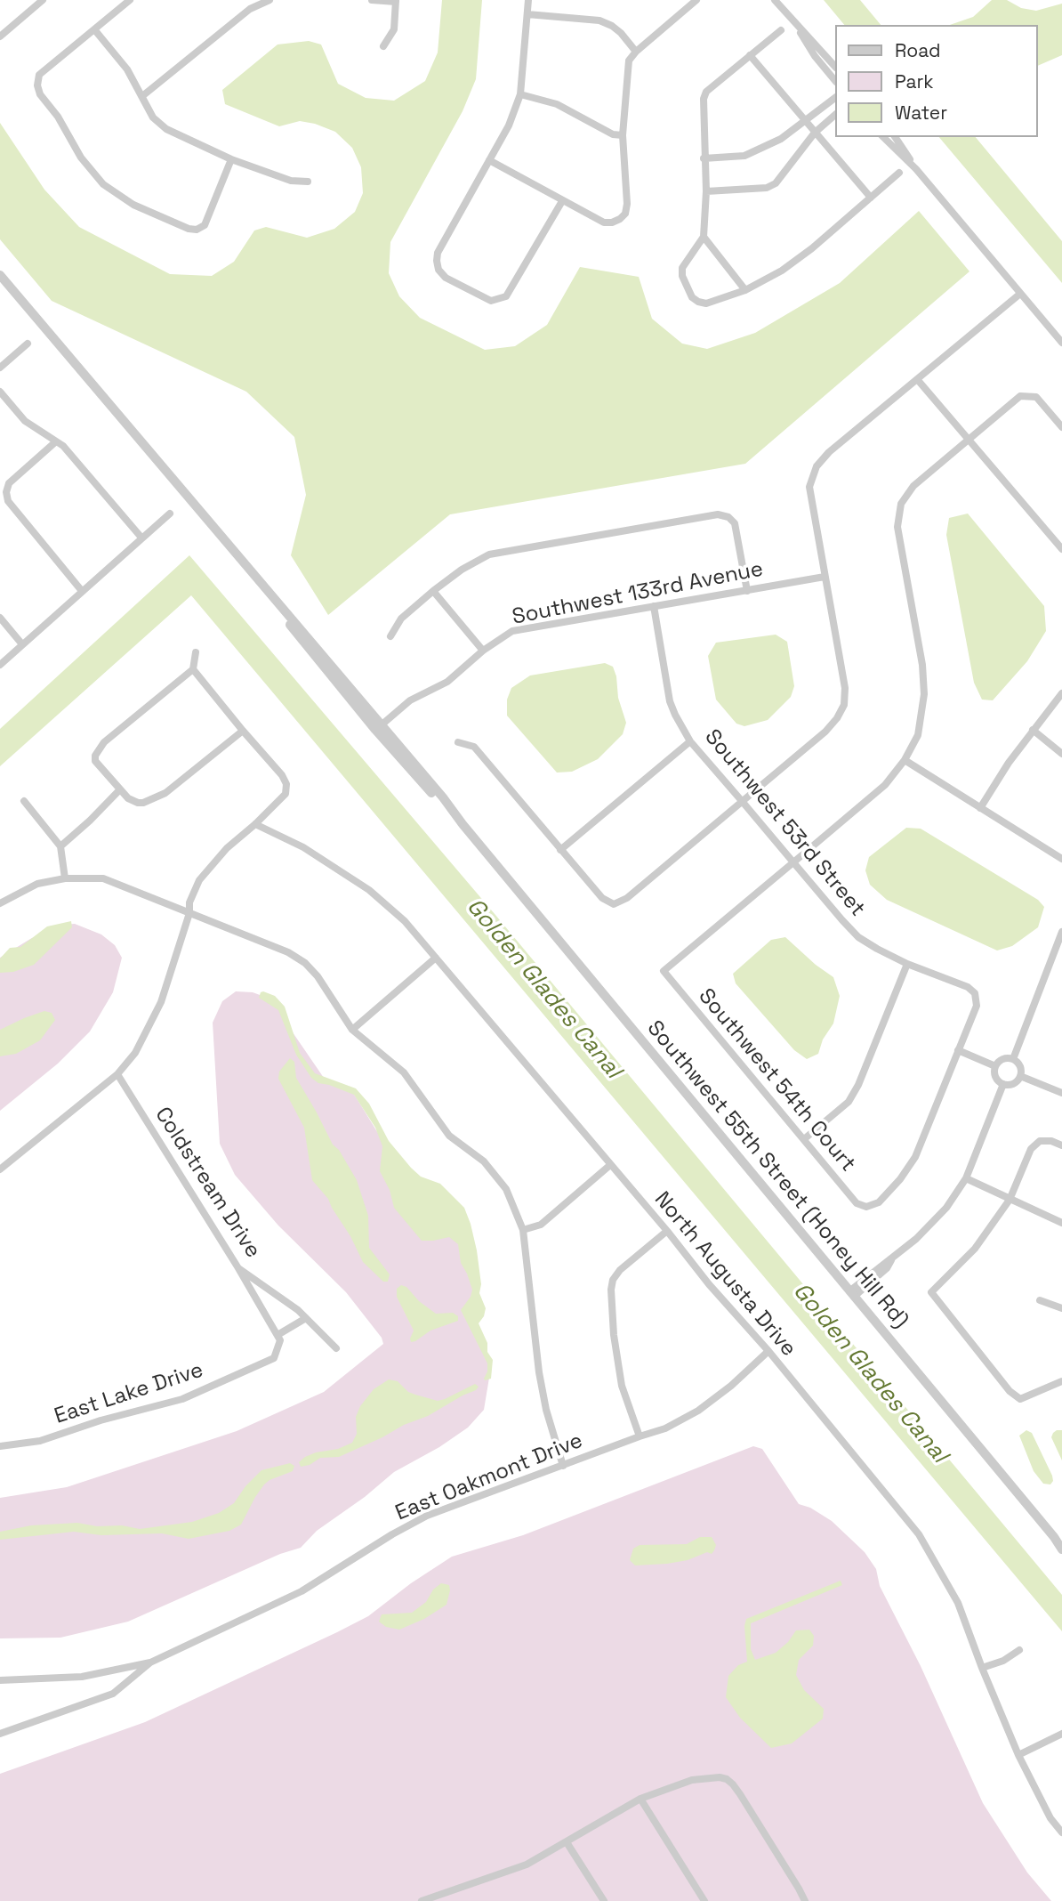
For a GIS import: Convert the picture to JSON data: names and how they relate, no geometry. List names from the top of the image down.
{
  "streets": {
    "street": [
      "Southwest 133rd Avenue",
      "Southwest 53rd Street",
      "Southwest 54th Court",
      "Southwest 55th Street (Honey Hill Rd)",
      "Coldstream Drive",
      "North Augusta Drive",
      "East Lake Drive",
      "East Oakmont Drive"
    ]
  },
  "crossings": [
    ["Southwest 133rd Avenue", "Southwest 53rd Street"],
    ["Southwest 133rd Avenue", "Southwest 55th Street (Honey Hill Rd)"],
    ["Southwest 53rd Street", "Southwest 54th Court"],
    ["North Augusta Drive", "East Oakmont Drive"]
  ],
  "water": ["Golden Glades Canal"],
  "legend": ["Road", "Park", "Water"]
}
